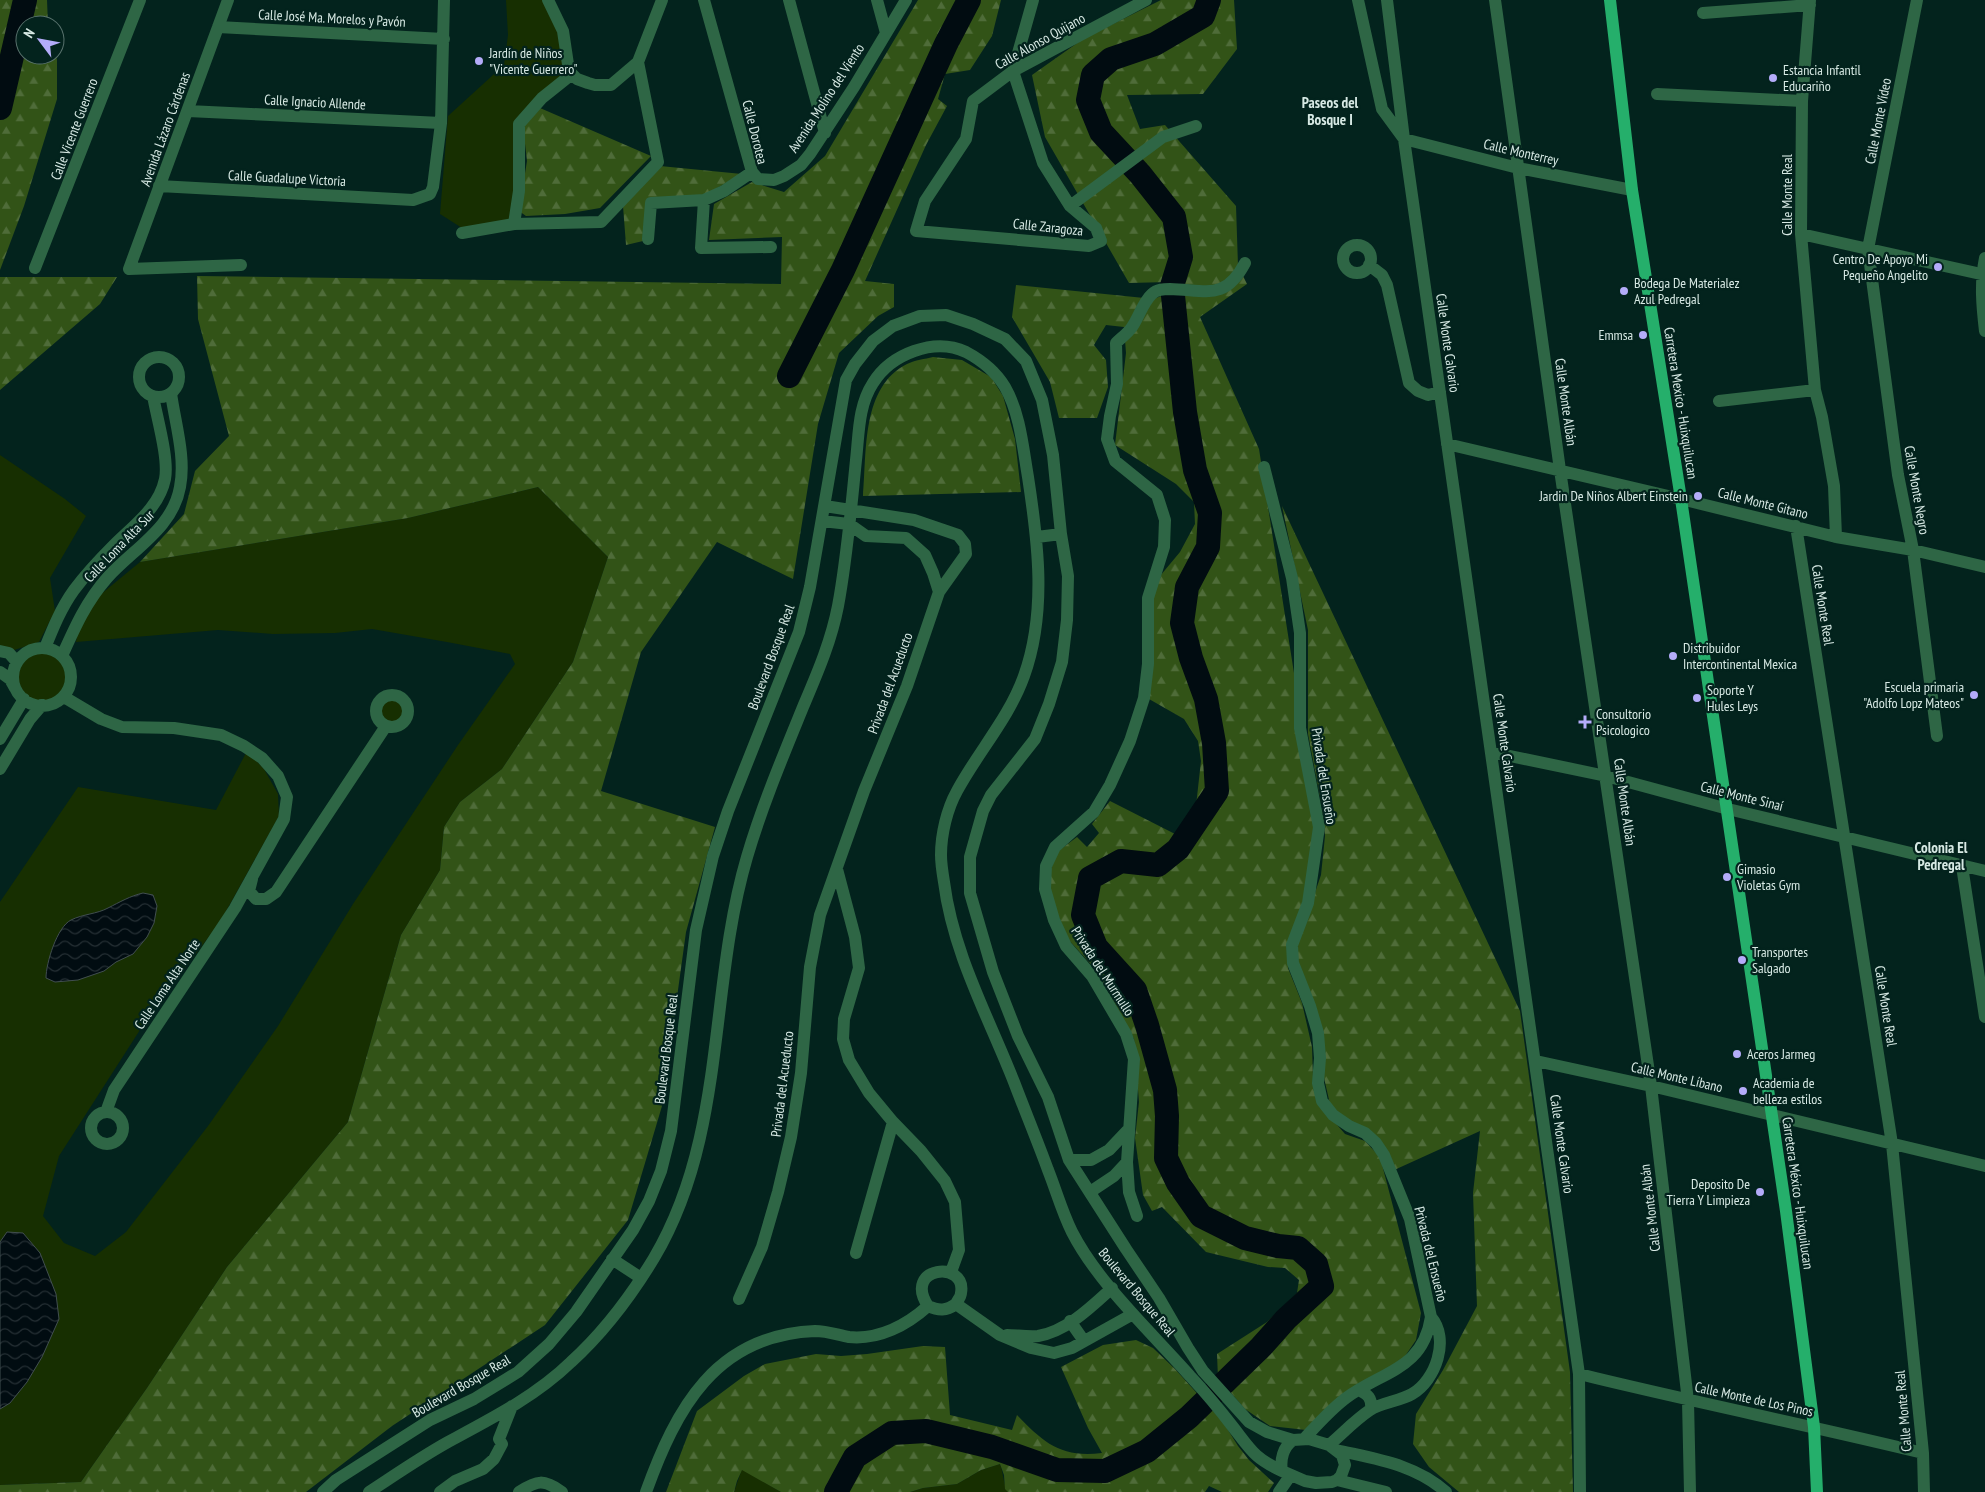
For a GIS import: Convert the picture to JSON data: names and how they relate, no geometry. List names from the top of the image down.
{
  "streets": {
    "main road": ["Carretera Mexico - Huixquilucan", "Carretera México - Huixquilucan"],
    "street": [
      "Calle José Ma. Morelos y Pavón",
      "Calle Alonso Quijano",
      "Avenida Molino del Viento",
      "Calle Ignacio Allende",
      "Calle Monte Vídeo",
      "Calle Vicente Guerrero",
      "Avenida Lázaro Cárdenas",
      "Calle Dorotea",
      "Calle Monterrey",
      "Calle Guadalupe Victoria",
      "Calle Monte Real",
      "Calle Zaragoza",
      "Calle Monte Calvario",
      "Calle Monte Albán",
      "Calle Monte Negro",
      "Calle Monte Gitano",
      "Calle Loma Alta Sur",
      "Boulevard Bosque Real",
      "Privada del Acueducto",
      "Privada del Ensueño",
      "Calle Monte Sinaí",
      "Privada del Murmullo",
      "Calle Loma Alta Norte",
      "Calle Monte Líbano",
      "Calle Monte de Los Pinos"
    ]
  },
  "crossings": [
    ["Calle José Ma. Morelos y Pavón", "Avenida Lázaro Cárdenas"],
    ["Calle Alonso Quijano", "Calle Zaragoza"],
    ["Avenida Molino del Viento", "Calle Dorotea"],
    ["Calle Ignacio Allende", "Avenida Lázaro Cárdenas"],
    ["Calle Ignacio Allende", "Calle Guadalupe Victoria"],
    ["Calle Monte Vídeo", "Calle Monte Negro"],
    ["Avenida Lázaro Cárdenas", "Calle Guadalupe Victoria"],
    ["Calle Monterrey", "Calle Monte Calvario"],
    ["Calle Monterrey", "Calle Monte Albán"],
    ["Calle Monterrey", "Carretera Mexico - Huixquilucan"],
    ["Calle Monte Real", "Calle Monte Gitano"],
    ["Calle Monte Real", "Calle Monte Sinaí"],
    ["Calle Monte Real", "Calle Monte Líbano"],
    ["Calle Monte Real", "Calle Monte de Los Pinos"],
    ["Calle Monte Calvario", "Calle Monte Gitano"],
    ["Calle Monte Calvario", "Calle Monte Sinaí"],
    ["Calle Monte Calvario", "Calle Monte Líbano"],
    ["Calle Monte Calvario", "Calle Monte de Los Pinos"],
    ["Calle Monte Albán", "Calle Monte Gitano"],
    ["Calle Monte Albán", "Calle Monte Sinaí"],
    ["Calle Monte Albán", "Calle Monte Líbano"],
    ["Calle Monte Albán", "Calle Monte de Los Pinos"],
    ["Carretera Mexico - Huixquilucan", "Calle Monte Gitano"],
    ["Carretera Mexico - Huixquilucan", "Calle Monte Sinaí"],
    ["Carretera Mexico - Huixquilucan", "Carretera México - Huixquilucan"],
    ["Calle Monte Negro", "Calle Monte Gitano"],
    ["Calle Loma Alta Sur", "Calle Loma Alta Norte"],
    ["Boulevard Bosque Real", "Privada del Acueducto"],
    ["Boulevard Bosque Real", "Privada del Ensueño"],
    ["Calle Monte Sinaí", "Carretera México - Huixquilucan"],
    ["Calle Monte Líbano", "Carretera México - Huixquilucan"],
    ["Carretera México - Huixquilucan", "Calle Monte de Los Pinos"]
  ],
  "districts": ["Paseos del Bosque I", "Colonia El Pedregal"],
  "places": {
    "other": [
      "Jardín de Niños \"Vicente Guerrero\"",
      "Estancia Infantil Educariño",
      "Centro De Apoyo Mi Pequeño Angelito",
      "Bodega De Materialez Azul Pedregal",
      "Emmsa",
      "Jardin De Niños Albert Einstein",
      "Distribuidor Intercontinental Mexica",
      "Escuela primaria \"Adolfo Lopz Mateos\"",
      "Soporte Y Hules Leys",
      "Gimasio Violetas Gym",
      "Transportes Salgado",
      "Aceros Jarmeg",
      "Academia de belleza estilos",
      "Deposito De Tierra Y Limpieza"
    ],
    "health": ["Consultorio Psicologico"]
  },
  "north": "top left"
}
